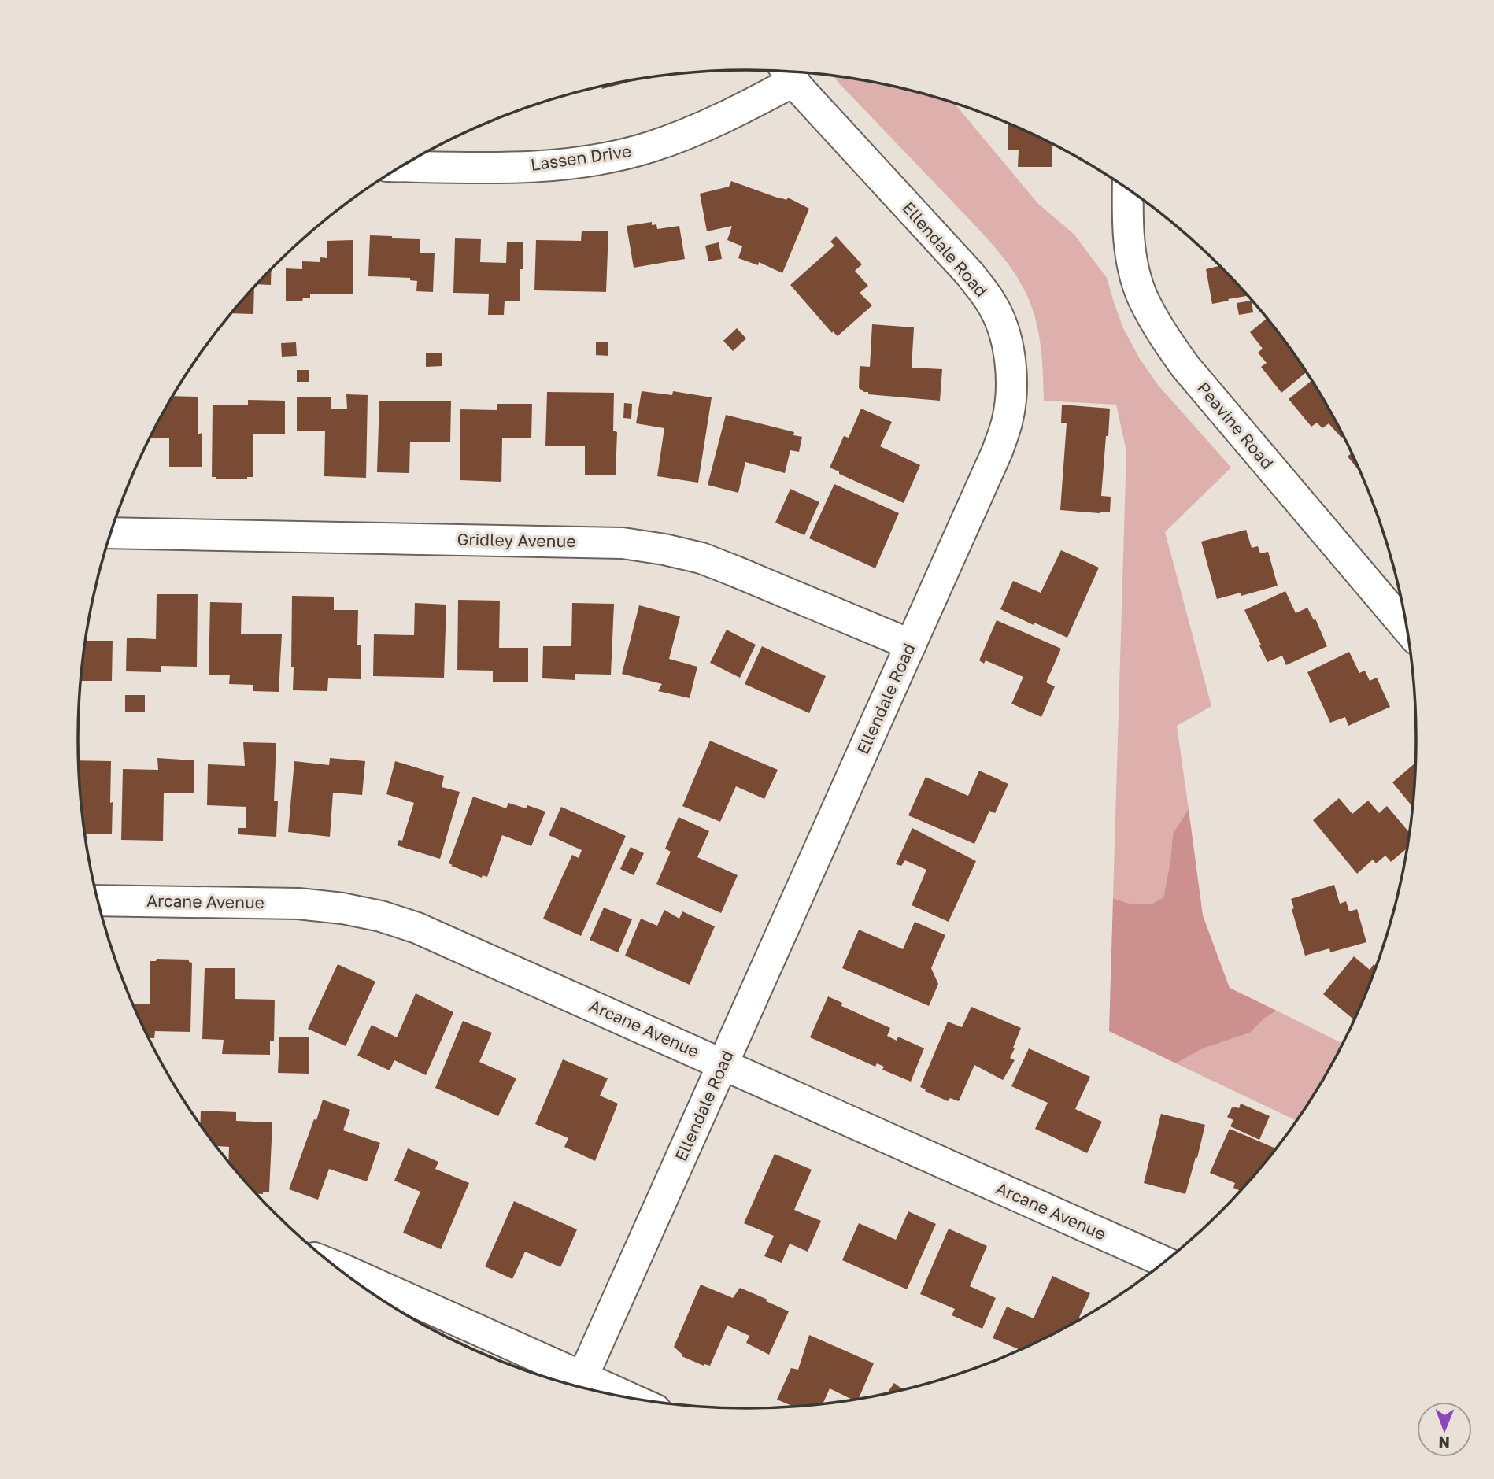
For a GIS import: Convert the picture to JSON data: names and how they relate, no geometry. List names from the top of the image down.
{
  "streets": {
    "street": [
      "Lassen Drive",
      "Ellendale Road",
      "Peavine Road",
      "Gridley Avenue",
      "Arcane Avenue"
    ]
  },
  "crossings": [
    ["Lassen Drive", "Ellendale Road"],
    ["Ellendale Road", "Gridley Avenue"],
    ["Ellendale Road", "Arcane Avenue"]
  ],
  "north": "bottom"
}
